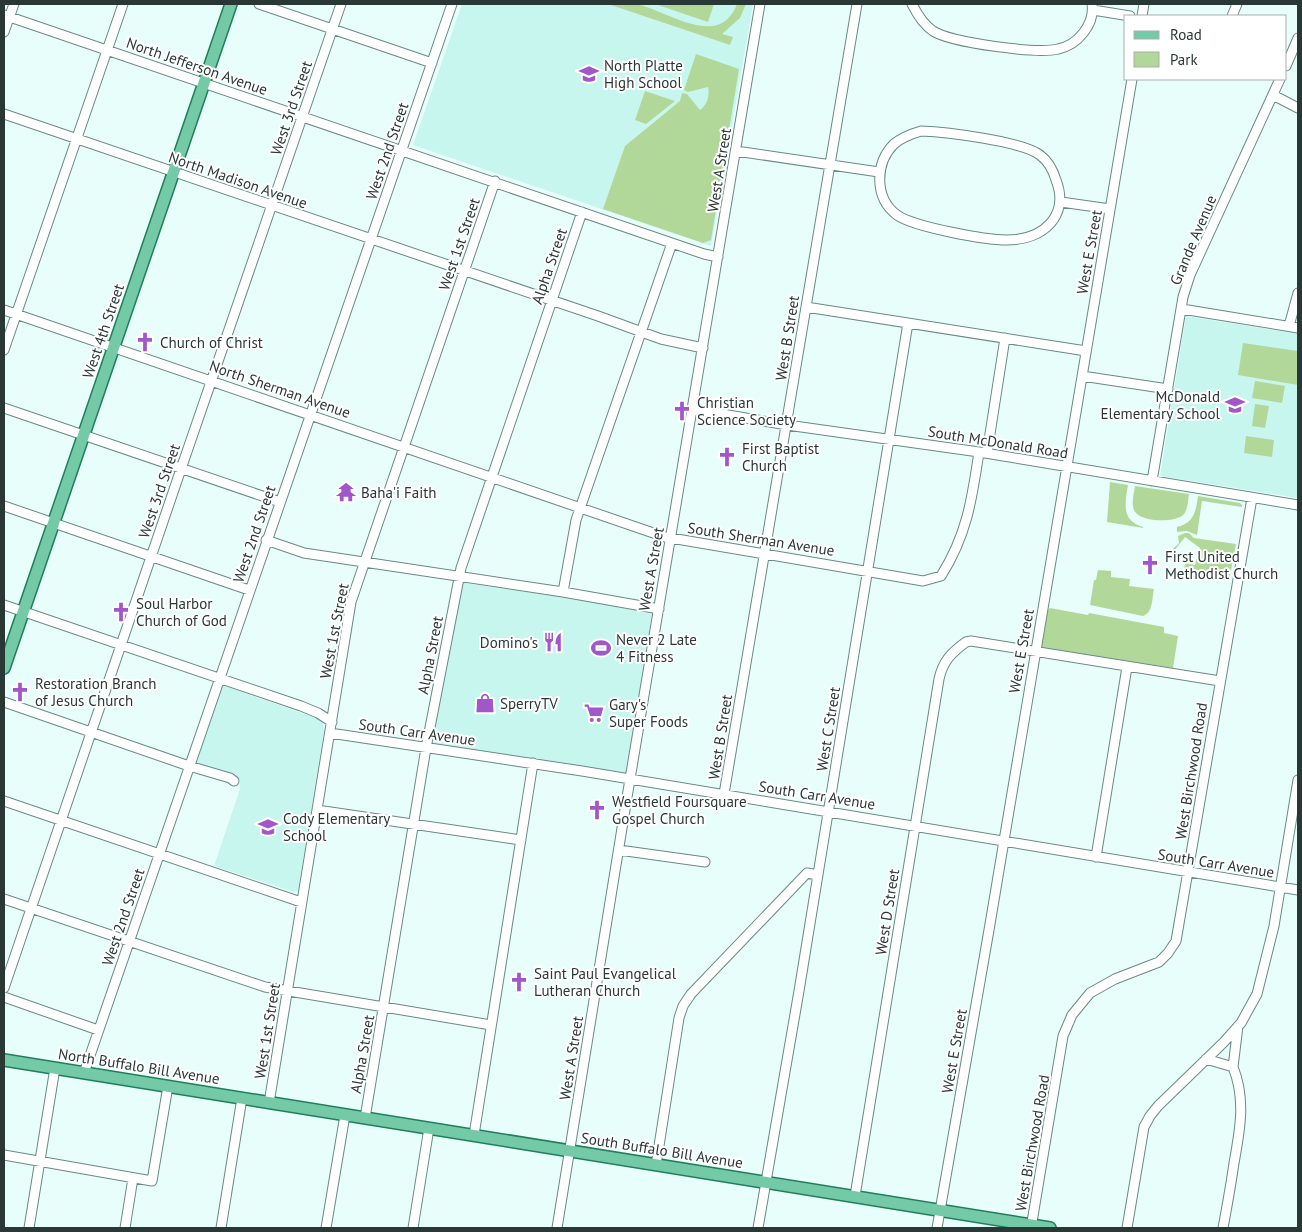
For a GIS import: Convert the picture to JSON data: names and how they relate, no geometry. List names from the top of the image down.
{
  "streets": {
    "main road": ["West 4th Street", "North Buffalo Bill Avenue", "South Buffalo Bill Avenue"],
    "street": [
      "North Jefferson Avenue",
      "West 3rd Street",
      "West 2nd Street",
      "West A Street",
      "North Madison Avenue",
      "Grande Avenue",
      "West 1st Street",
      "West E Street",
      "Alpha Street",
      "West B Street",
      "North Sherman Avenue",
      "South McDonald Road",
      "South Sherman Avenue",
      "West C Street",
      "South Carr Avenue",
      "West Birchwood Road",
      "West D Street"
    ]
  },
  "crossings": [
    ["North Jefferson Avenue", "West 3rd Street"],
    ["North Jefferson Avenue", "West 2nd Street"],
    ["North Jefferson Avenue", "West A Street"],
    ["North Jefferson Avenue", "West 1st Street"],
    ["North Jefferson Avenue", "Alpha Street"],
    ["North Jefferson Avenue", "West 4th Street"],
    ["West 3rd Street", "North Madison Avenue"],
    ["West 3rd Street", "North Sherman Avenue"],
    ["West 2nd Street", "North Madison Avenue"],
    ["West 2nd Street", "North Sherman Avenue"],
    ["West 2nd Street", "North Buffalo Bill Avenue"],
    ["West A Street", "North Madison Avenue"],
    ["West A Street", "South McDonald Road"],
    ["West A Street", "South Sherman Avenue"],
    ["West A Street", "South Carr Avenue"],
    ["West A Street", "South Buffalo Bill Avenue"],
    ["North Madison Avenue", "West 1st Street"],
    ["North Madison Avenue", "Alpha Street"],
    ["North Madison Avenue", "West 4th Street"],
    ["Grande Avenue", "South McDonald Road"],
    ["West 1st Street", "North Sherman Avenue"],
    ["West 1st Street", "South Sherman Avenue"],
    ["West 1st Street", "South Carr Avenue"],
    ["West 1st Street", "North Buffalo Bill Avenue"],
    ["West 1st Street", "South Buffalo Bill Avenue"],
    ["West E Street", "South McDonald Road"],
    ["West E Street", "South Carr Avenue"],
    ["West E Street", "West D Street"],
    ["West E Street", "South Buffalo Bill Avenue"],
    ["Alpha Street", "South Sherman Avenue"],
    ["Alpha Street", "South Carr Avenue"],
    ["Alpha Street", "South Buffalo Bill Avenue"],
    ["West 4th Street", "North Sherman Avenue"],
    ["West B Street", "South McDonald Road"],
    ["West B Street", "South Sherman Avenue"],
    ["West B Street", "South Carr Avenue"],
    ["North Sherman Avenue", "South Sherman Avenue"],
    ["South McDonald Road", "South Sherman Avenue"],
    ["South McDonald Road", "West C Street"],
    ["South McDonald Road", "West Birchwood Road"],
    ["South Sherman Avenue", "West C Street"],
    ["West C Street", "South Carr Avenue"],
    ["West C Street", "South Buffalo Bill Avenue"],
    ["South Carr Avenue", "West Birchwood Road"],
    ["South Carr Avenue", "West D Street"],
    ["West Birchwood Road", "South Buffalo Bill Avenue"],
    ["West D Street", "South Buffalo Bill Avenue"],
    ["North Buffalo Bill Avenue", "South Buffalo Bill Avenue"]
  ],
  "places": {
    "school or university": ["North Platte High School", "McDonald Elementary School", "Cody Elementary School"],
    "church": [
      "Church of Christ",
      "Christian Science Society",
      "First Baptist Church",
      "First United Methodist Church",
      "Soul Harbor Church of God",
      "Restoration Branch of Jesus Church",
      "Westfield Foursquare Gospel Church",
      "Saint Paul Evangelical Lutheran Church"
    ],
    "temple": ["Baha'i Faith"],
    "restaurant": ["Domino's"],
    "sports": ["Never 2 Late 4 Fitness"],
    "shop": ["SperryTV"],
    "supermarket": ["Gary's Super Foods"]
  },
  "legend": ["Road", "Park"]
}
